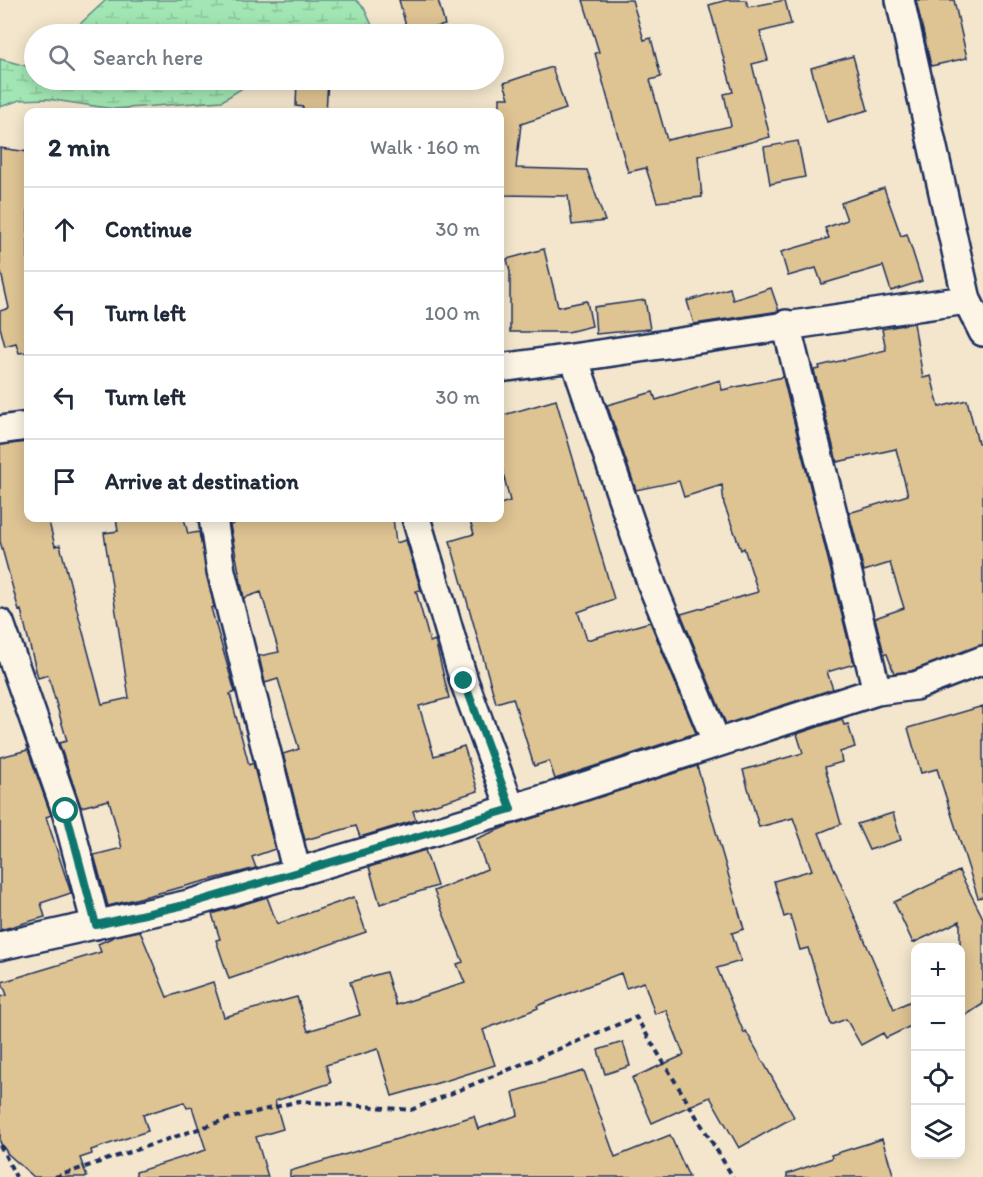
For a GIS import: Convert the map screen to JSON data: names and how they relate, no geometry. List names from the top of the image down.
{
  "page": {
    "search": "Search here",
    "heading": ["2 min", "Walk · 160 m"],
    "list": [
      ["Continue", "30 m"],
      ["Turn left", "100 m"],
      ["Turn left", "30 m"],
      "Arrive at destination"
    ],
    "map_buttons": ["+", "−"]
  }
}
